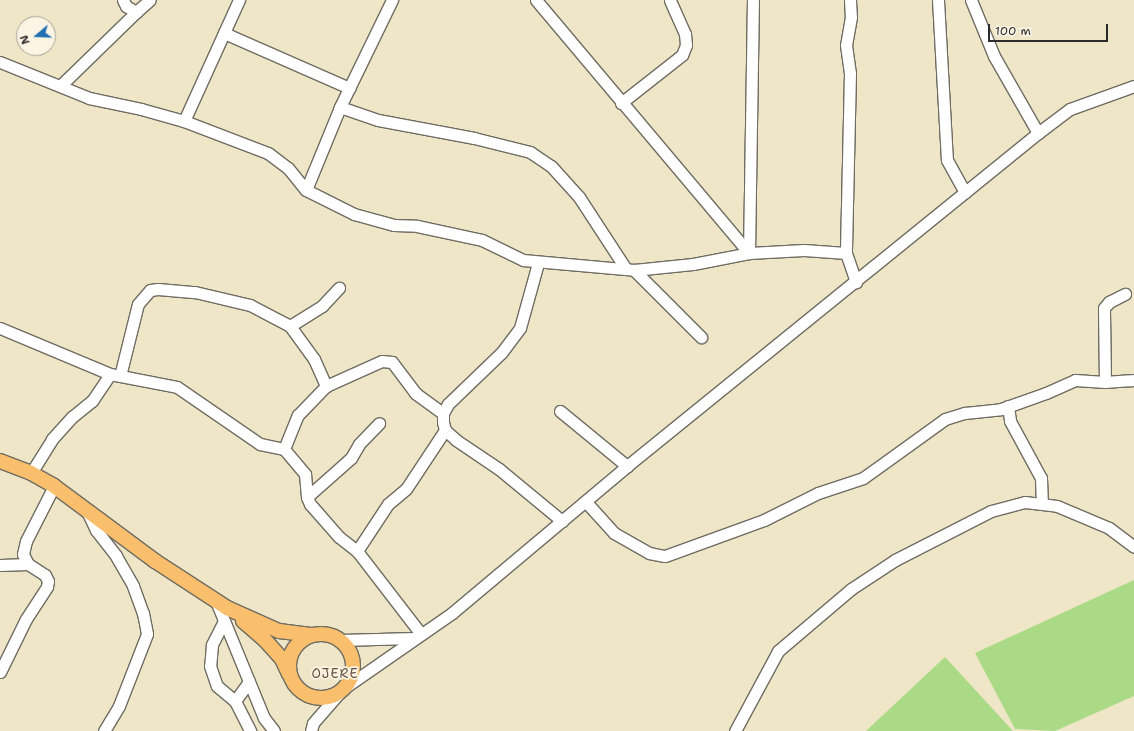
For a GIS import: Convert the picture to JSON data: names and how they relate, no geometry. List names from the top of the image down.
{
  "districts": ["OJERE"],
  "scale_bar": "100 m",
  "north": "left"
}
